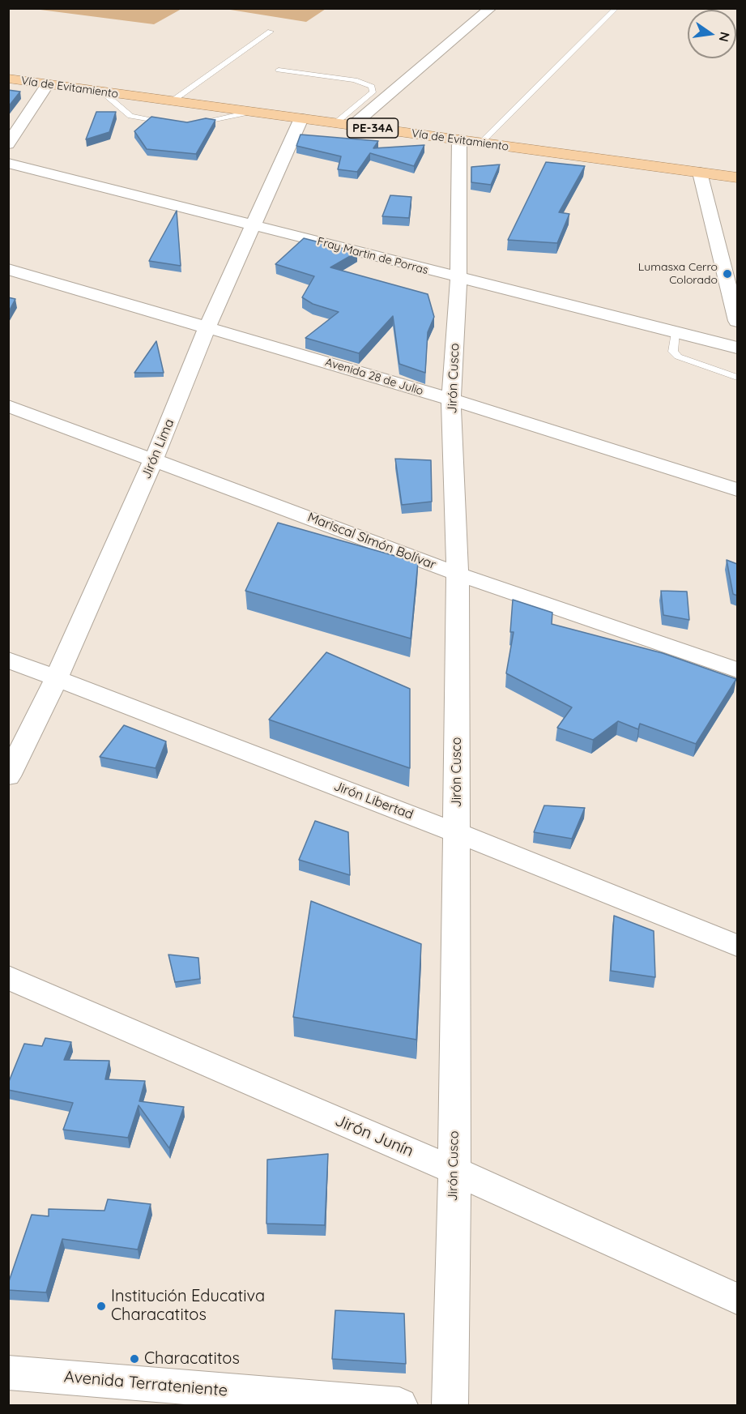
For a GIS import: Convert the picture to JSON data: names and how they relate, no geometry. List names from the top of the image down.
{
  "streets": {
    "highway": ["Vía de Evitamiento", "PE-34A"],
    "street": [
      "Fray Martin de Porras",
      "Avenida 28 de Julio",
      "Jirón Cusco",
      "Jirón Lima",
      "Mariscal SImón Bolívar",
      "Jirón Libertad",
      "Jirón Junín",
      "Avenida Terrateniente"
    ]
  },
  "crossings": [
    ["Vía de Evitamiento", "Jirón Cusco"],
    ["Vía de Evitamiento", "Jirón Lima"],
    ["Fray Martin de Porras", "Jirón Cusco"],
    ["Fray Martin de Porras", "Jirón Lima"],
    ["Avenida 28 de Julio", "Jirón Cusco"],
    ["Avenida 28 de Julio", "Jirón Lima"],
    ["Jirón Cusco", "Mariscal SImón Bolívar"],
    ["Jirón Cusco", "Jirón Libertad"],
    ["Jirón Cusco", "Jirón Junín"],
    ["Jirón Lima", "Mariscal SImón Bolívar"],
    ["Jirón Lima", "Jirón Libertad"]
  ],
  "places": ["Lumasxa Cerro Colorado", "Institución Educativa Characatitos", "Characatitos"],
  "north": "right"
}
